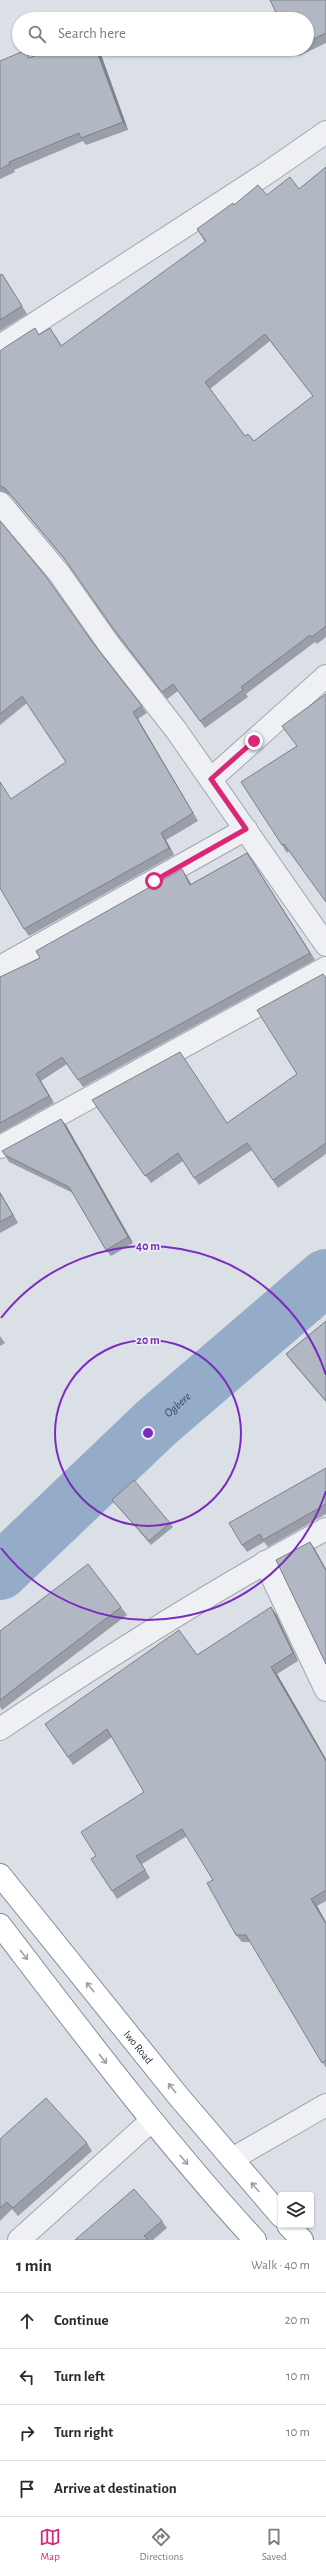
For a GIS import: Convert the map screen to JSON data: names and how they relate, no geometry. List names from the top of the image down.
{
  "streets": {
    "highway": ["Iwo Road"]
  },
  "water": ["Ogbere"],
  "page": {
    "search": "Search here",
    "heading": ["1 min", "Walk · 40 m"],
    "list": [
      ["Continue", "20 m"],
      ["Turn left", "10 m"],
      ["Turn right", "10 m"],
      "Arrive at destination"
    ],
    "nav": ["Map", "Directions", "Saved"]
  },
  "rings": ["40 m", "20 m"]
}
